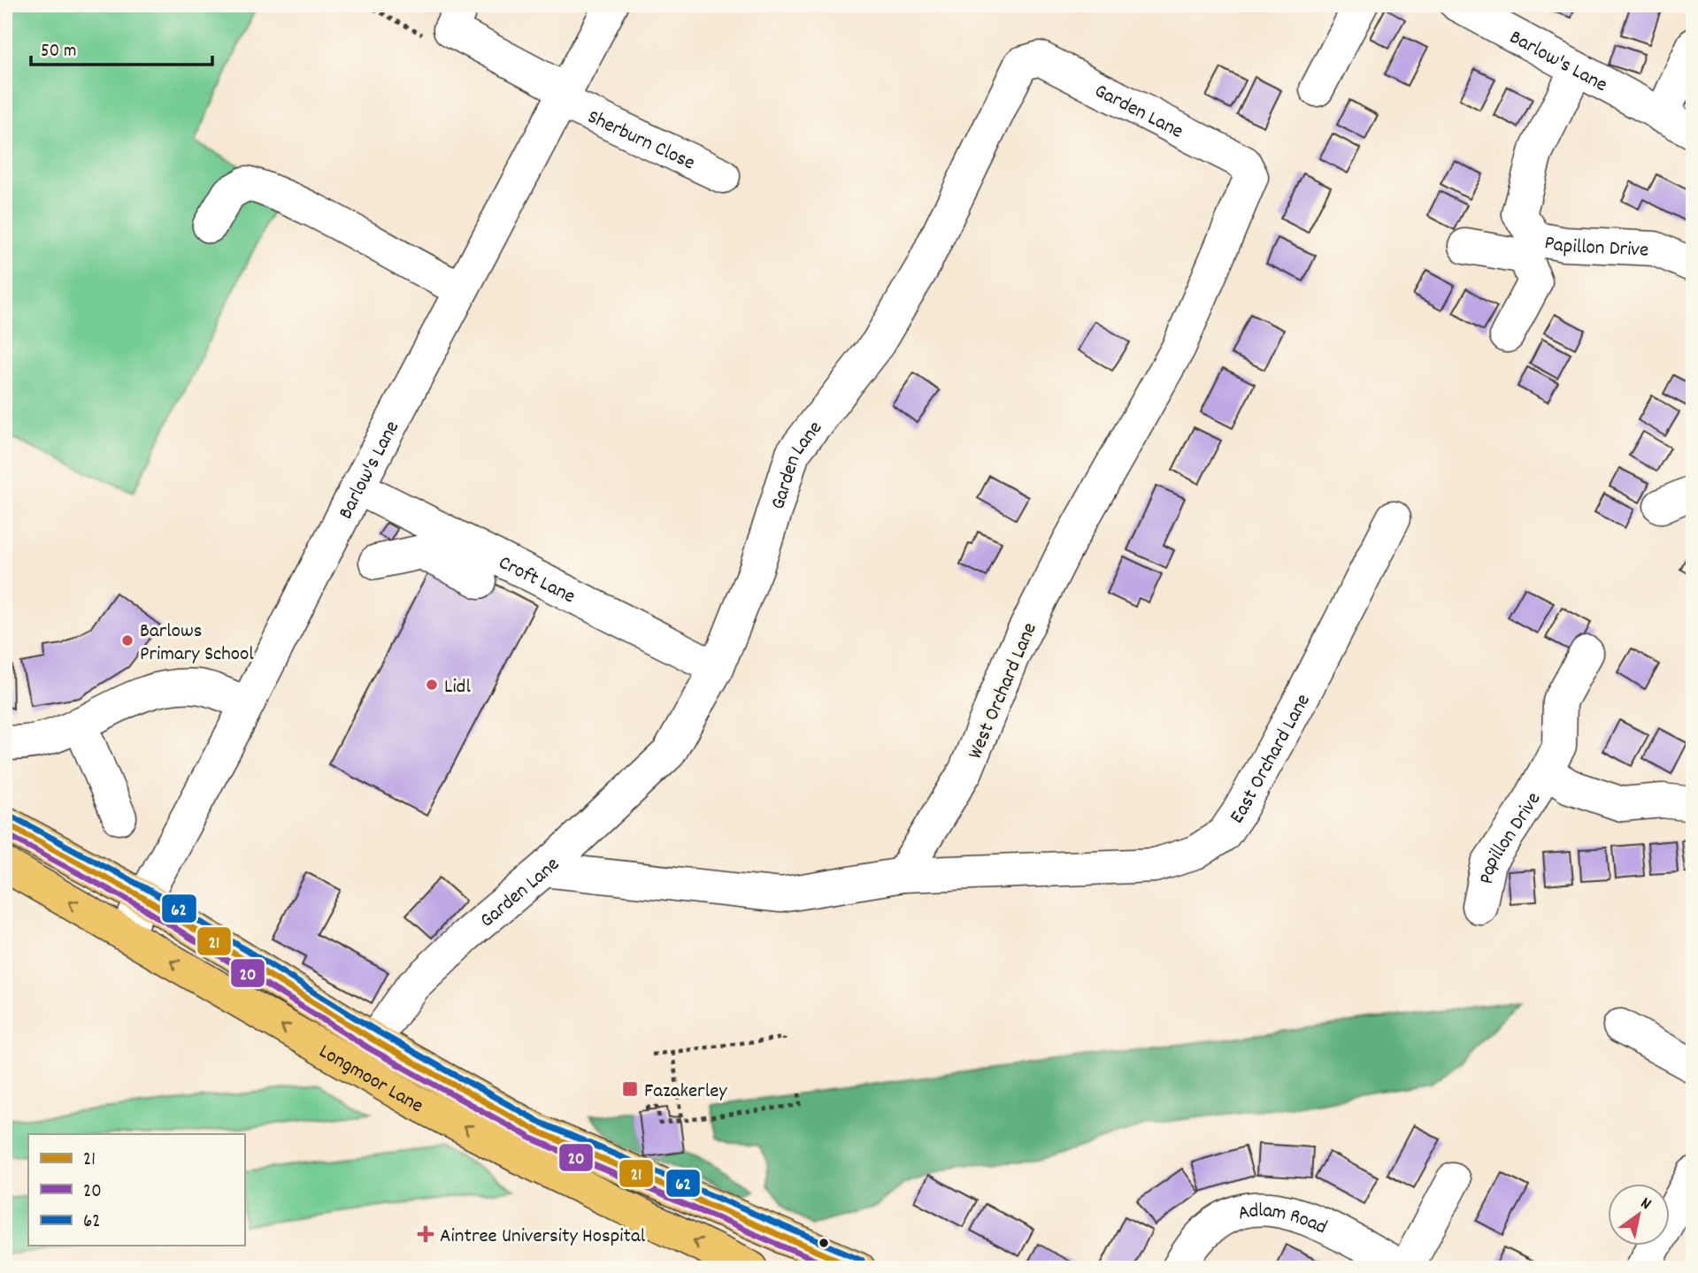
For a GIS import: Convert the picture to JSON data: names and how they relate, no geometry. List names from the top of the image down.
{
  "streets": {
    "main road": ["Longmoor Lane"],
    "street": [
      "Barlow's Lane",
      "Garden Lane",
      "Sherburn Close",
      "Papillon Drive",
      "Croft Lane",
      "West Orchard Lane",
      "East Orchard Lane",
      "Adlam Road"
    ]
  },
  "crossings": [
    ["Barlow's Lane", "Sherburn Close"],
    ["Barlow's Lane", "Papillon Drive"],
    ["Barlow's Lane", "Croft Lane"],
    ["Barlow's Lane", "Longmoor Lane"],
    ["Garden Lane", "Croft Lane"],
    ["Garden Lane", "West Orchard Lane"],
    ["Garden Lane", "Longmoor Lane"],
    ["West Orchard Lane", "East Orchard Lane"]
  ],
  "places": {
    "other": ["Barlows Primary School", "Lidl"],
    "transit": ["Fazakerley"],
    "health": ["Aintree University Hospital"]
  },
  "lines": ["transit line 62", "transit line 21", "transit line 20"],
  "legend": ["21", "20", "62"],
  "scale_bar": "50 m",
  "north": "top right"
}
